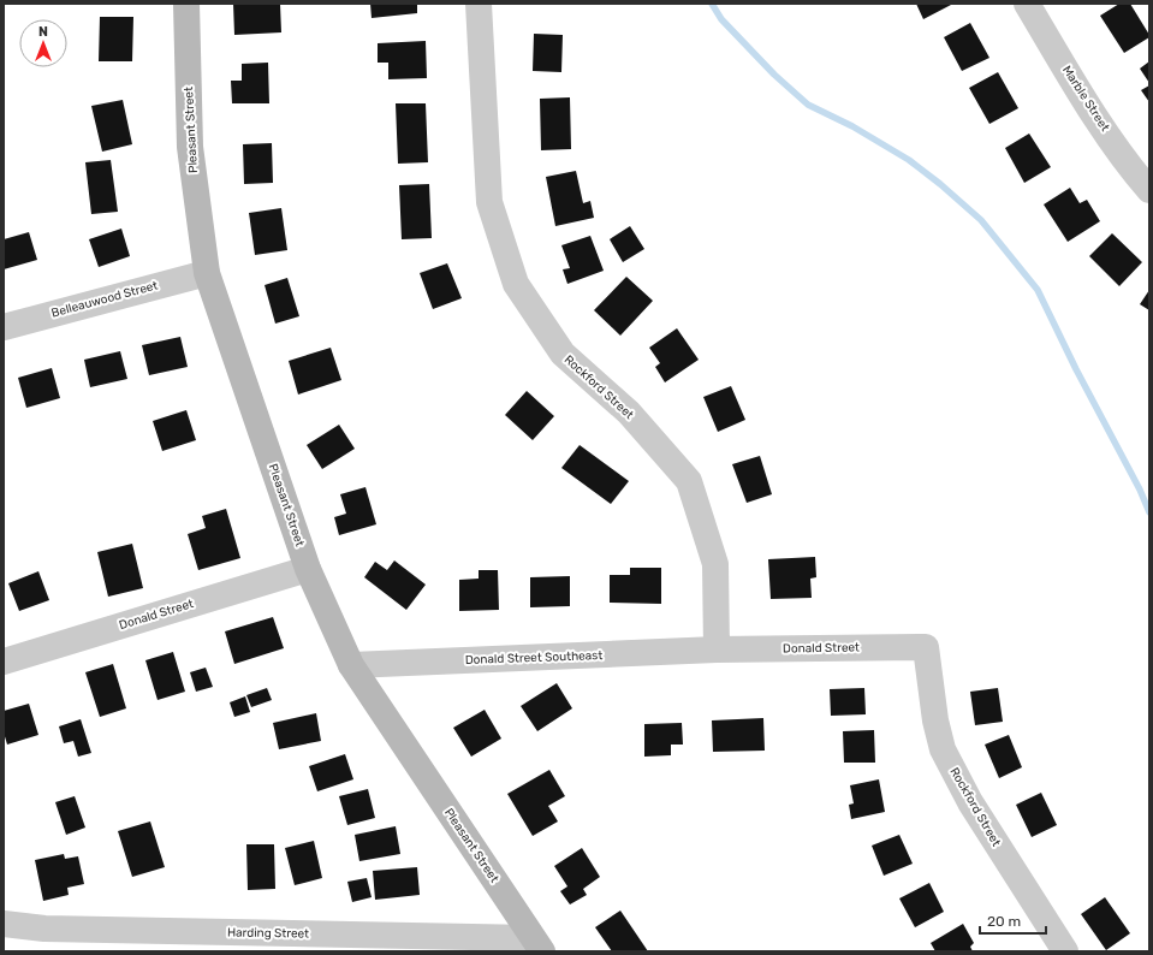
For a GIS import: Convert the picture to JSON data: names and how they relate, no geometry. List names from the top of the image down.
{
  "streets": {
    "street": [
      "Marble Street",
      "Pleasant Street",
      "Belleauwood Street",
      "Rockford Street",
      "Donald Street",
      "Donald Street Southeast",
      "Harding Street"
    ]
  },
  "crossings": [
    ["Pleasant Street", "Belleauwood Street"],
    ["Pleasant Street", "Donald Street"],
    ["Pleasant Street", "Donald Street Southeast"],
    ["Pleasant Street", "Harding Street"],
    ["Rockford Street", "Donald Street"],
    ["Rockford Street", "Donald Street Southeast"],
    ["Donald Street", "Donald Street Southeast"]
  ],
  "scale_bar": "20 m",
  "north": "top"
}
